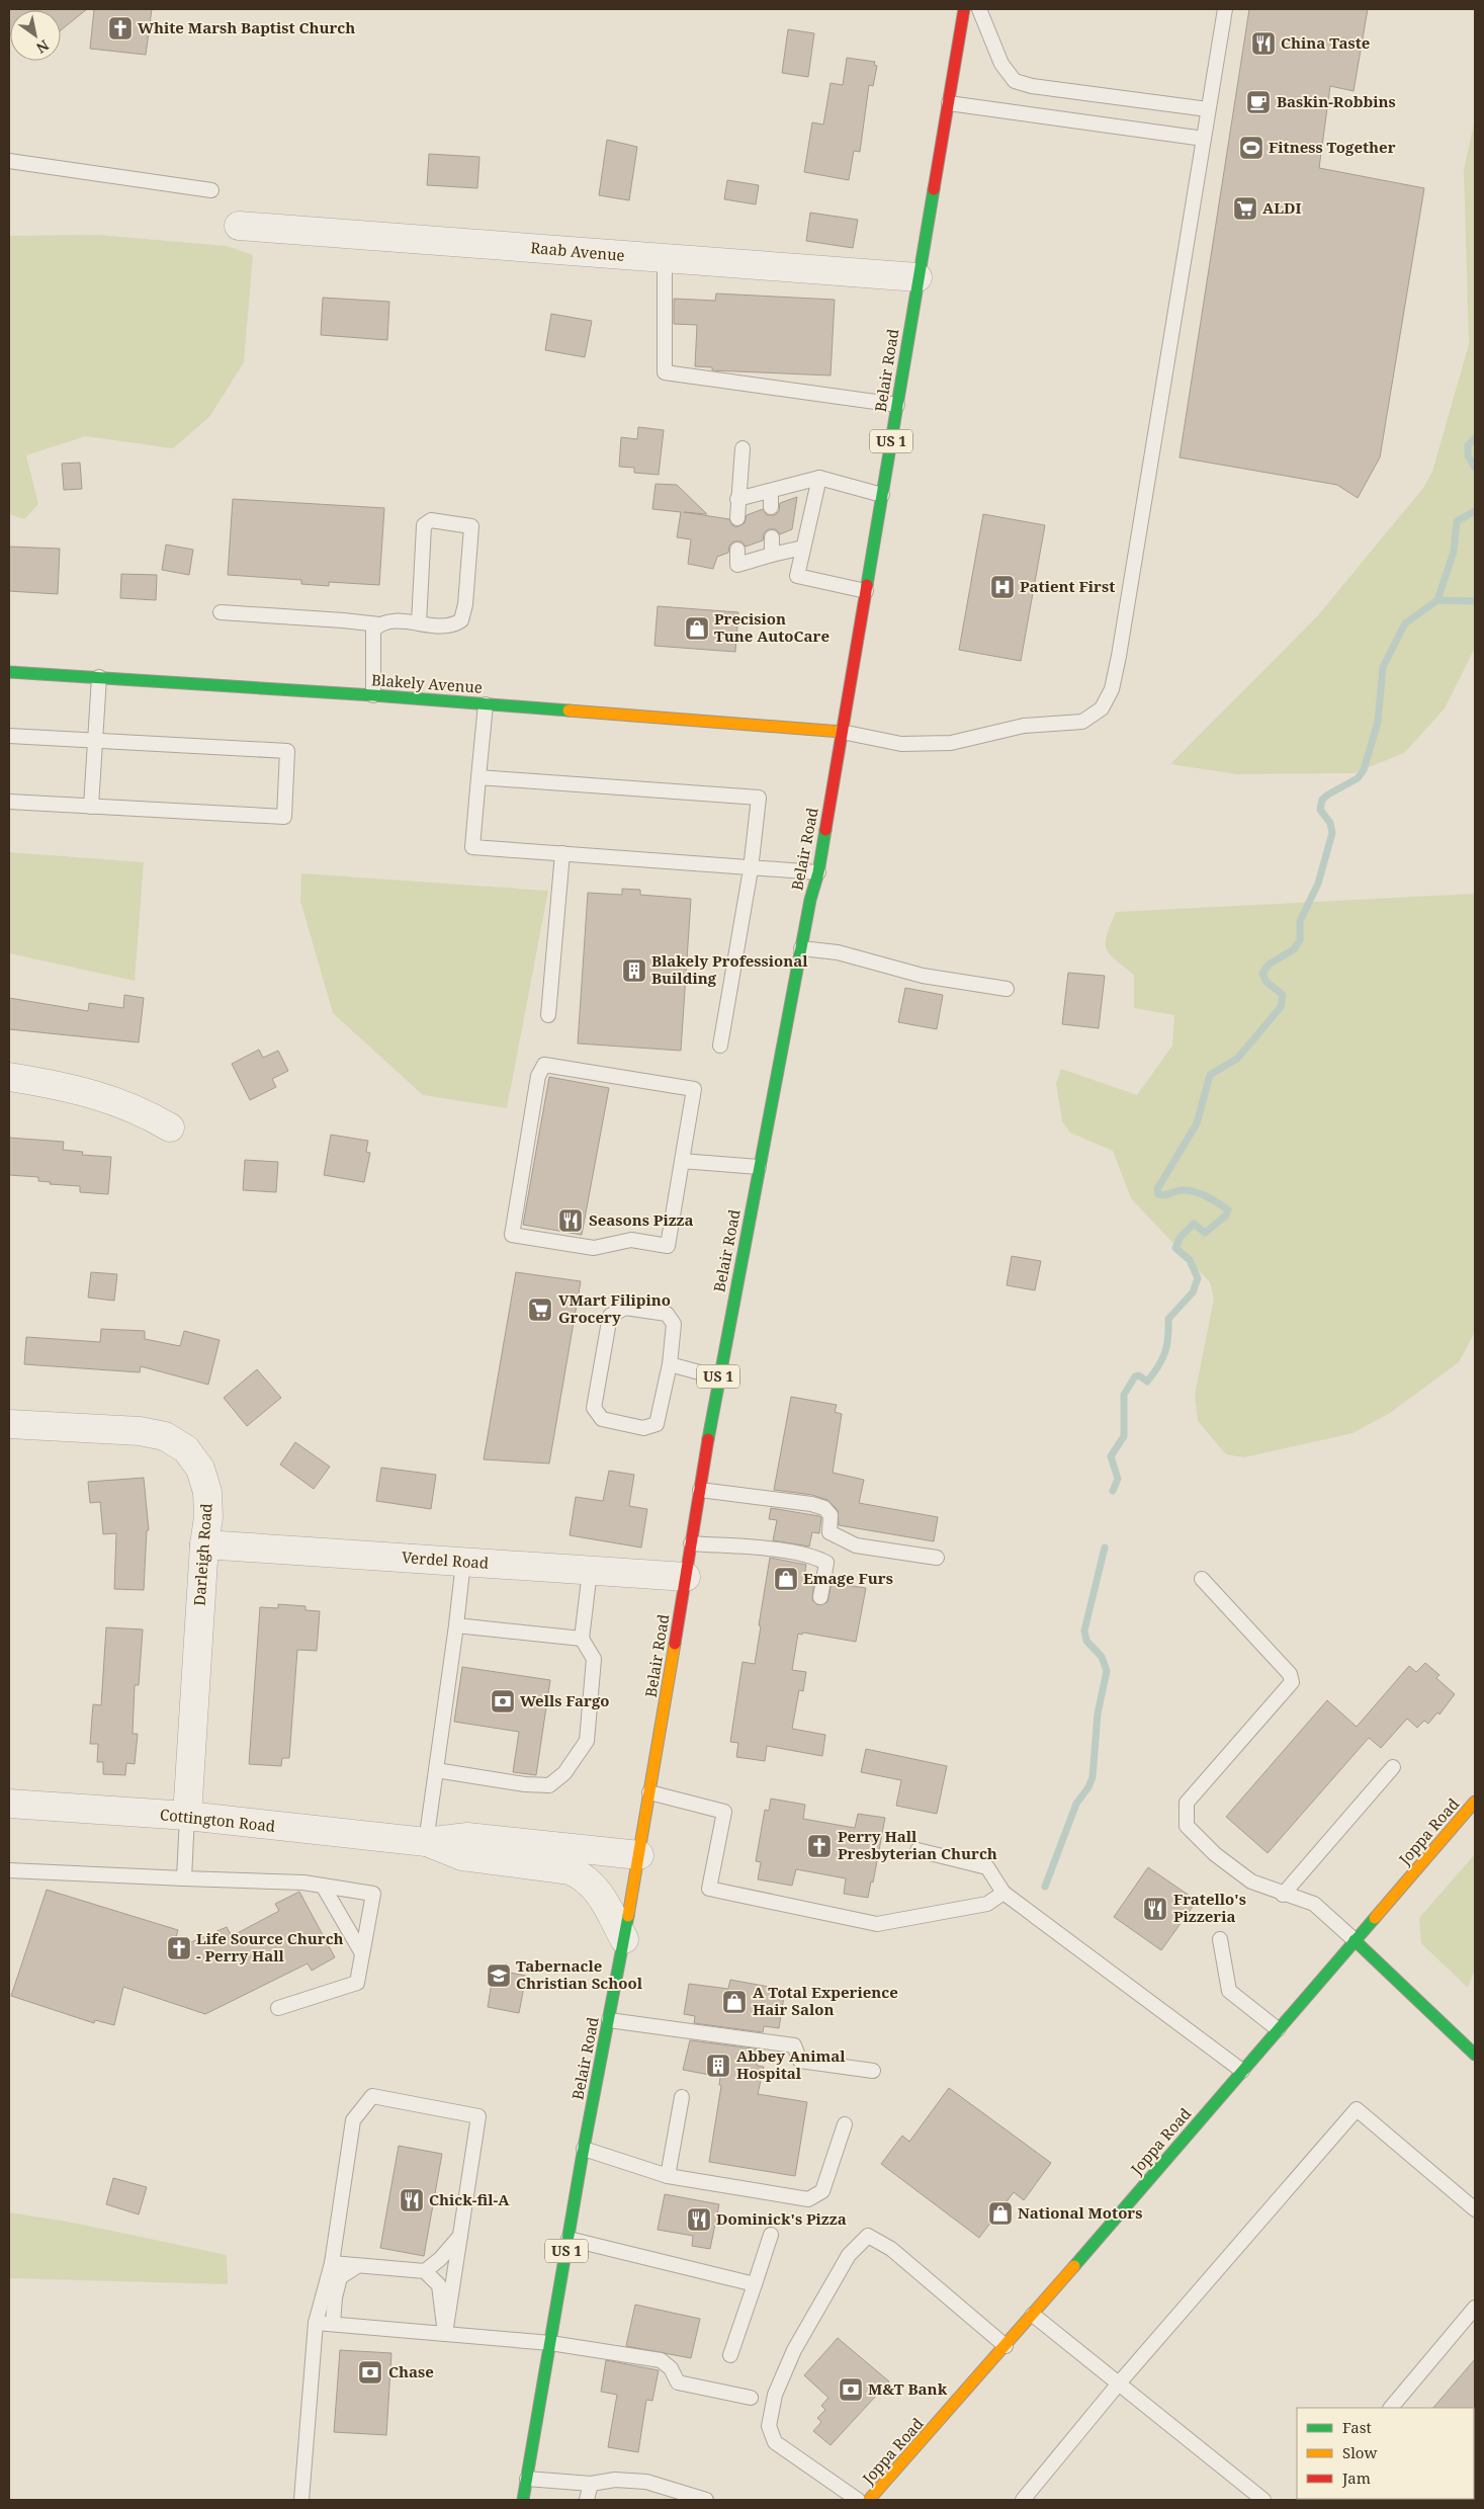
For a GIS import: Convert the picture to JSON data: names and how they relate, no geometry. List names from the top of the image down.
{
  "streets": {
    "main road": [
      "Belair Road",
      "US 1",
      "Blakely Avenue",
      "Joppa Road"
    ],
    "street": [
      "Raab Avenue",
      "Darleigh Road",
      "Verdel Road",
      "Cottington Road"
    ]
  },
  "crossings": [
    ["Raab Avenue", "Belair Road"],
    ["Belair Road", "Blakely Avenue"],
    ["Belair Road", "Verdel Road"],
    ["Belair Road", "Cottington Road"],
    ["Darleigh Road", "Verdel Road"],
    ["Darleigh Road", "Cottington Road"]
  ],
  "places": {
    "church": ["White Marsh Baptist Church", "Perry Hall Presbyterian Church", "Life Source Church - Perry Hall"],
    "restaurant": [
      "China Taste",
      "Seasons Pizza",
      "Fratello's Pizzeria",
      "Chick-fil-A",
      "Dominick's Pizza"
    ],
    "cafe": ["Baskin-Robbins"],
    "sports": ["Fitness Together"],
    "supermarket": ["ALDI", "VMart Filipino Grocery"],
    "hospital": ["Patient First"],
    "shop": [
      "Precision Tune AutoCare",
      "Emage Furs",
      "A Total Experience Hair Salon",
      "National Motors"
    ],
    "building": ["Blakely Professional Building", "Abbey Animal Hospital"],
    "bank": ["Wells Fargo", "Chase", "M&T Bank"],
    "school or university": ["Tabernacle Christian School"]
  },
  "legend": ["Fast", "Slow", "Jam"],
  "north": "bottom right"
}
